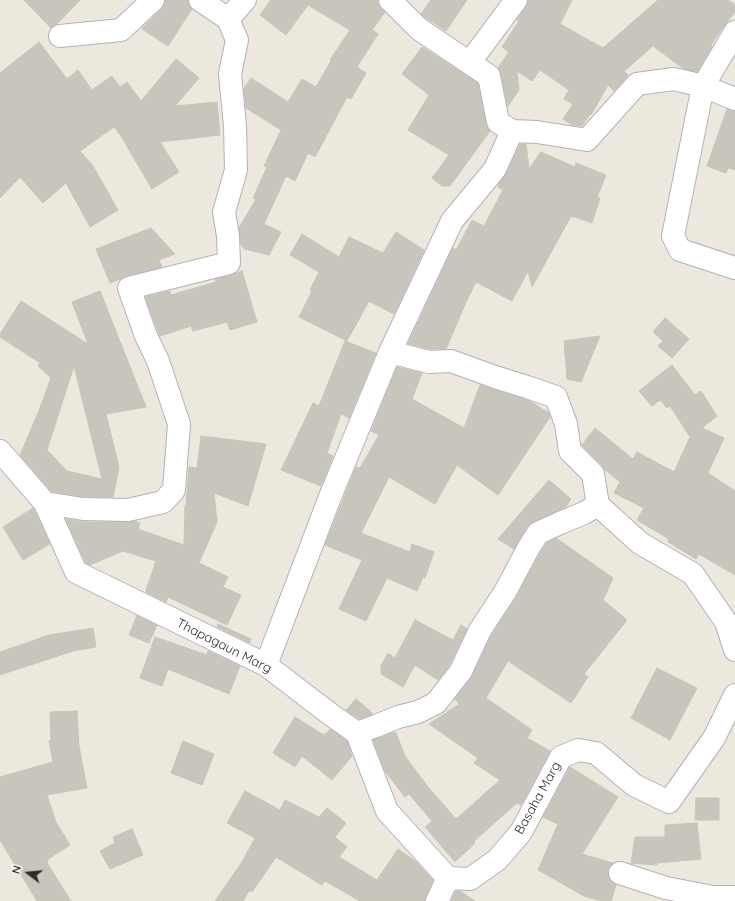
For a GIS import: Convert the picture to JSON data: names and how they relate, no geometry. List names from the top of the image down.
{
  "streets": {
    "street": ["Thapagaun Marg", "Basaha Marg"]
  },
  "north": "left"
}
